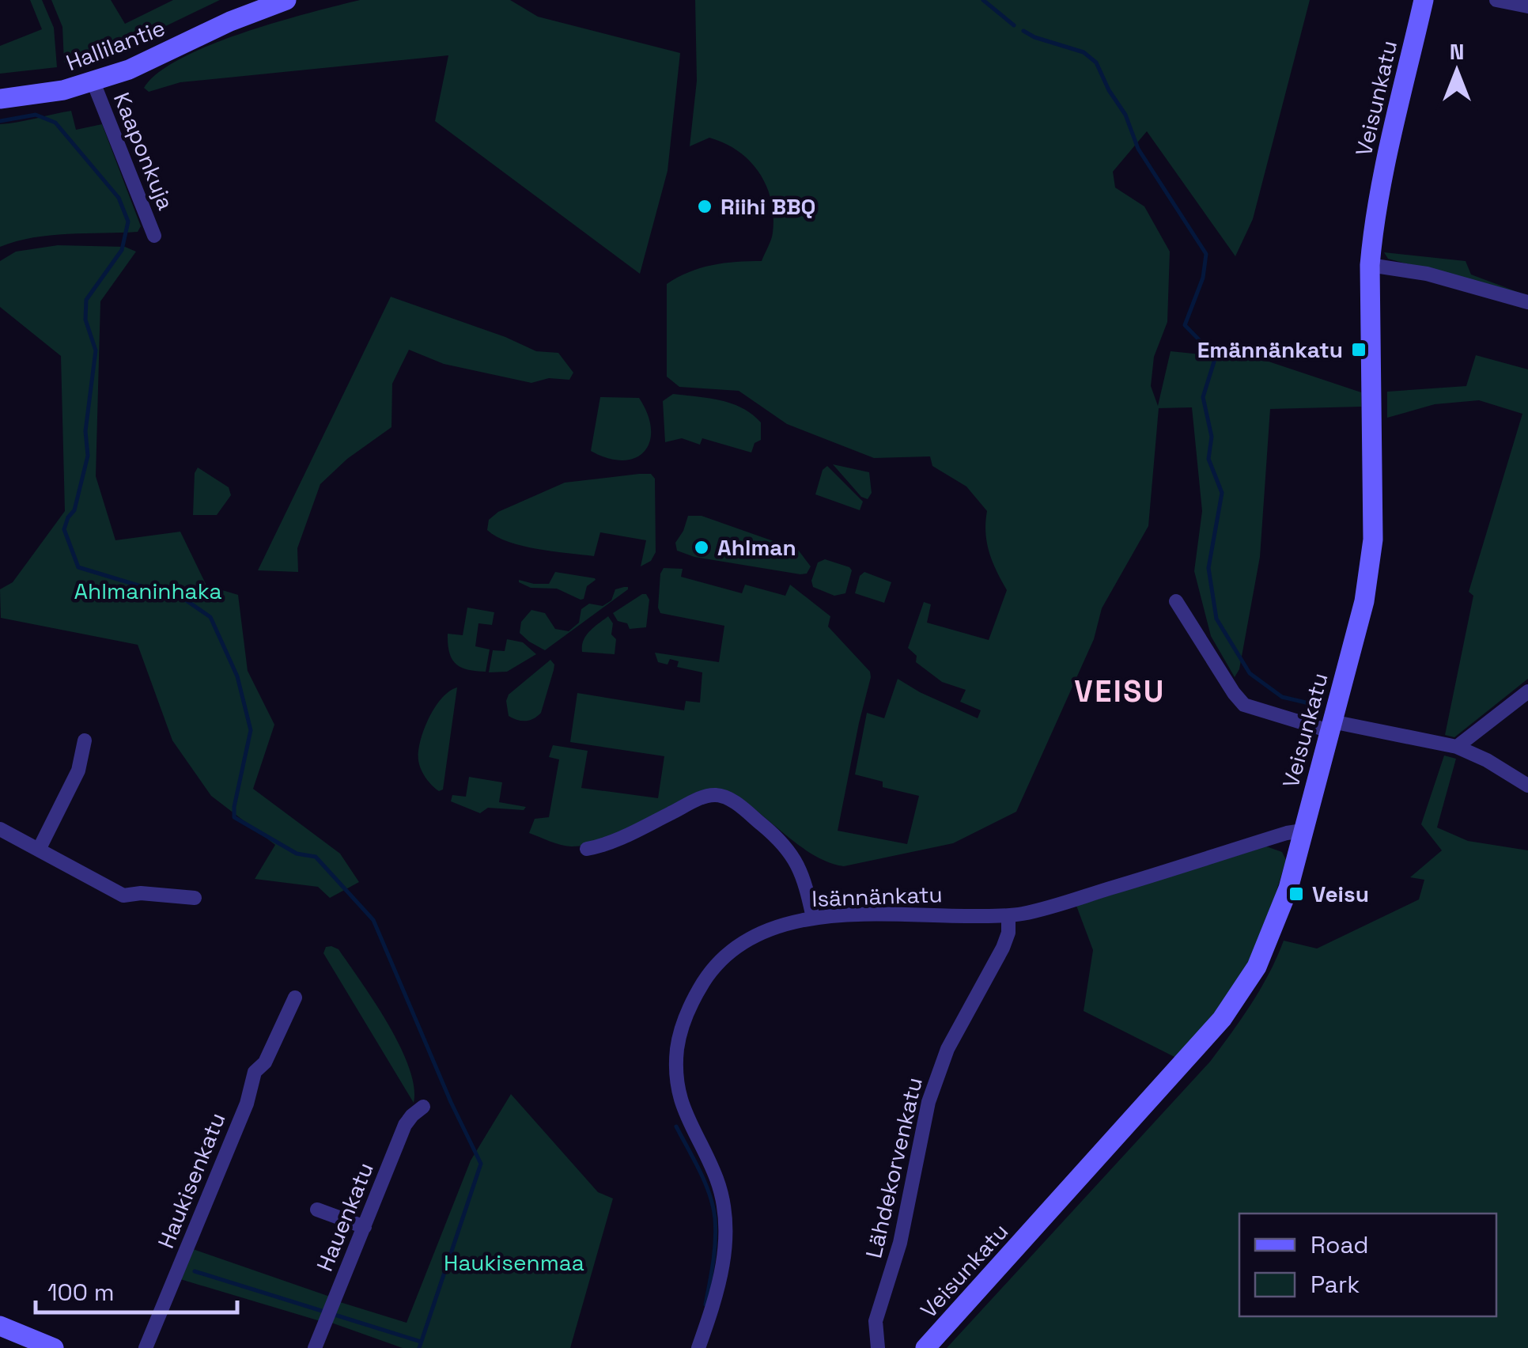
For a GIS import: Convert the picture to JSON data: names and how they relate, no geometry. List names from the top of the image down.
{
  "streets": {
    "street": [
      "Hallilantie",
      "Veisunkatu",
      "Kaaponkuja",
      "Isännänkatu",
      "Lähdekorvenkatu",
      "Haukisenkatu",
      "Hauenkatu"
    ]
  },
  "crossings": [
    ["Hallilantie", "Kaaponkuja"],
    ["Veisunkatu", "Isännänkatu"],
    ["Isännänkatu", "Lähdekorvenkatu"]
  ],
  "districts": ["VEISU"],
  "parks": ["Ahlmaninhaka", "Haukisenmaa"],
  "places": {
    "other": ["Riihi BBQ", "Ahlman"],
    "transit": ["Emännänkatu", "Veisu"]
  },
  "legend": ["Road", "Park"],
  "scale_bar": "100 m",
  "north": "top"
}
